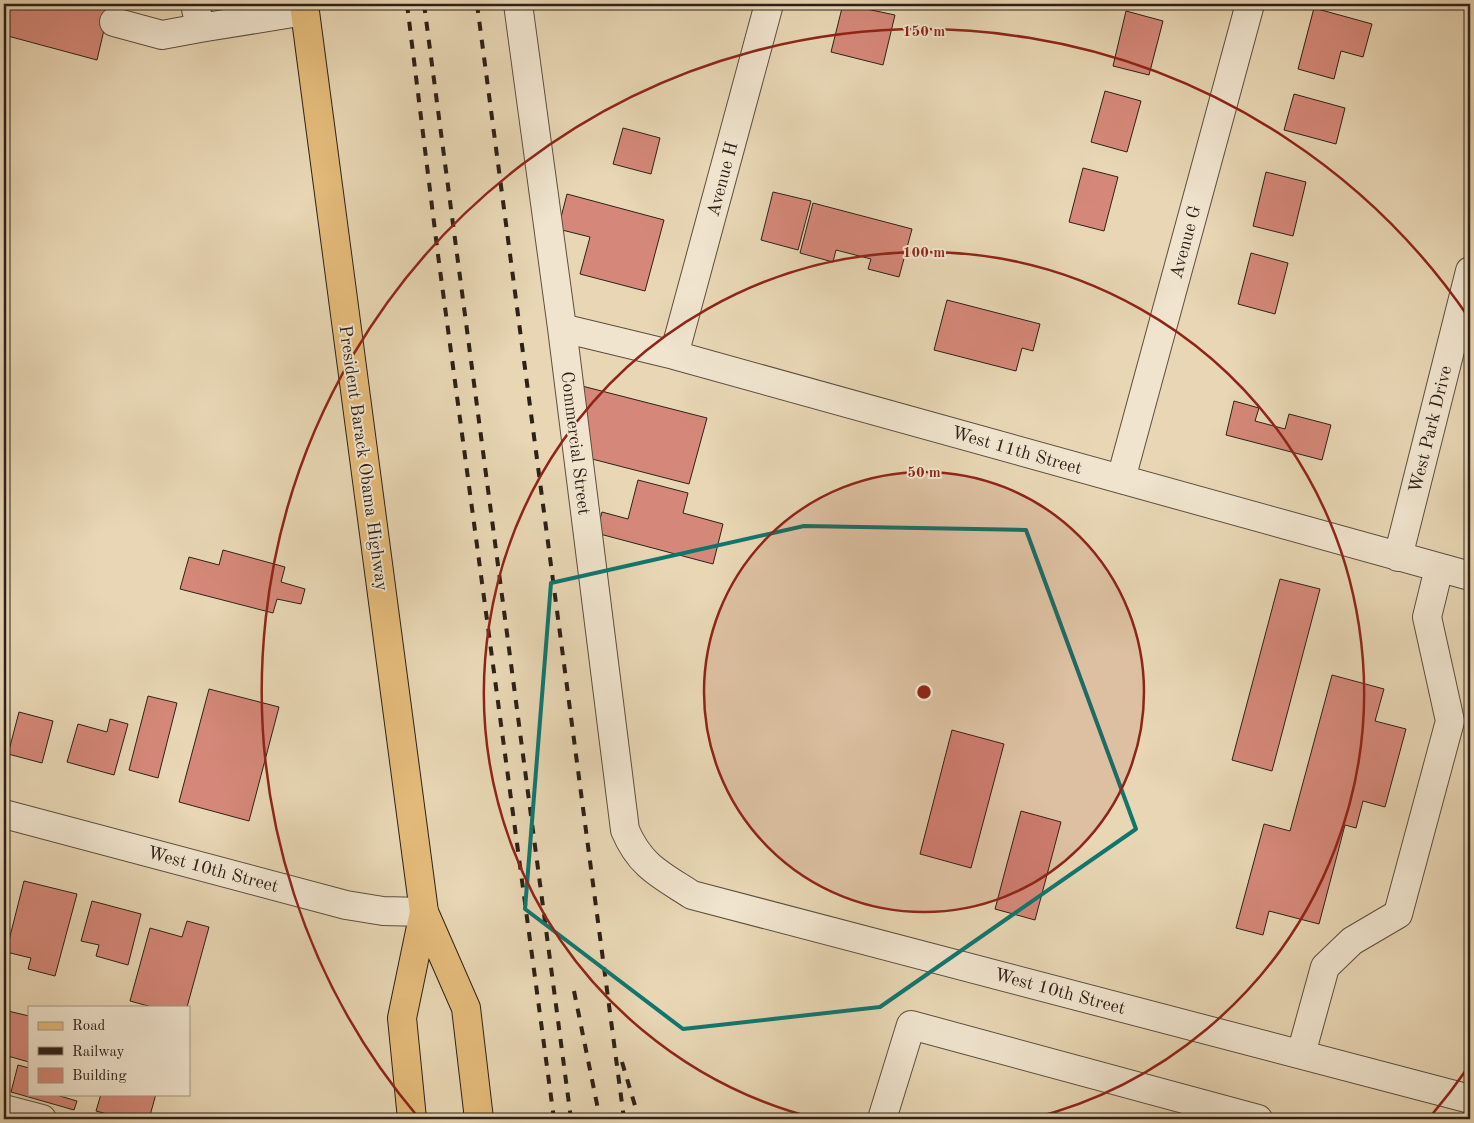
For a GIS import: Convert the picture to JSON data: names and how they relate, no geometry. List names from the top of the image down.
{
  "streets": {
    "main road": ["President Barack Obama Highway"],
    "street": [
      "Avenue H",
      "Avenue G",
      "West Park Drive",
      "Commercial Street",
      "West 11th Street",
      "West 10th Street"
    ]
  },
  "crossings": [
    ["Avenue H", "West 11th Street"],
    ["Avenue G", "West 11th Street"],
    ["West Park Drive", "West 11th Street"],
    ["Commercial Street", "West 11th Street"],
    ["Commercial Street", "West 10th Street"],
    ["President Barack Obama Highway", "West 10th Street"]
  ],
  "legend": ["Road", "Railway", "Building"],
  "rings": ["150 m", "100 m", "50 m"]
}
